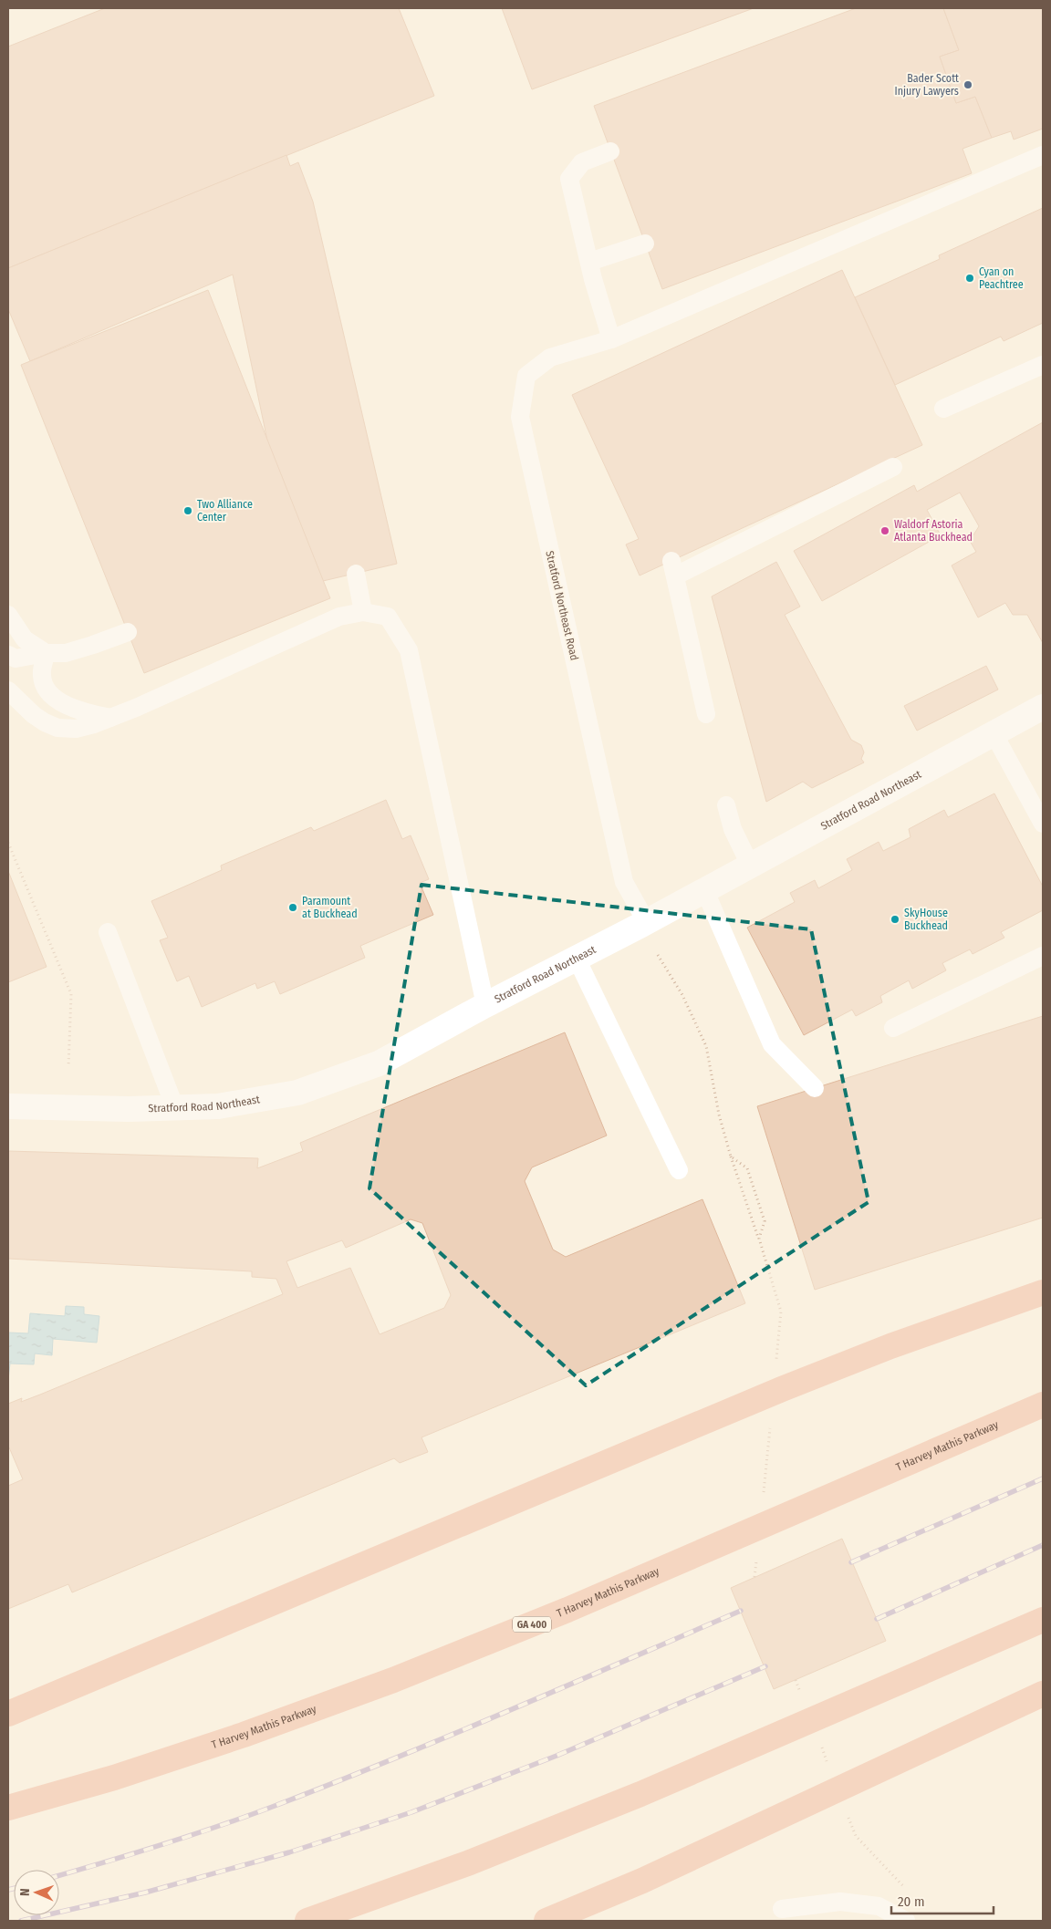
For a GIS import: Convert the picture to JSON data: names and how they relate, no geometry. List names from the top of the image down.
{
  "streets": {
    "highway": ["T Harvey Mathis Parkway", "GA 400"],
    "street": ["Stratford Road Northeast"],
    "lane": ["Stratford Northeast Road"]
  },
  "crossings": [
    ["Stratford Northeast Road", "Stratford Road Northeast"]
  ],
  "places": [
    "Bader Scott Injury Lawyers",
    "Cyan on Peachtree",
    "Two Alliance Center",
    "Waldorf Astoria Atlanta Buckhead",
    "Paramount at Buckhead",
    "SkyHouse Buckhead"
  ],
  "scale_bar": "20 m",
  "north": "left"
}
